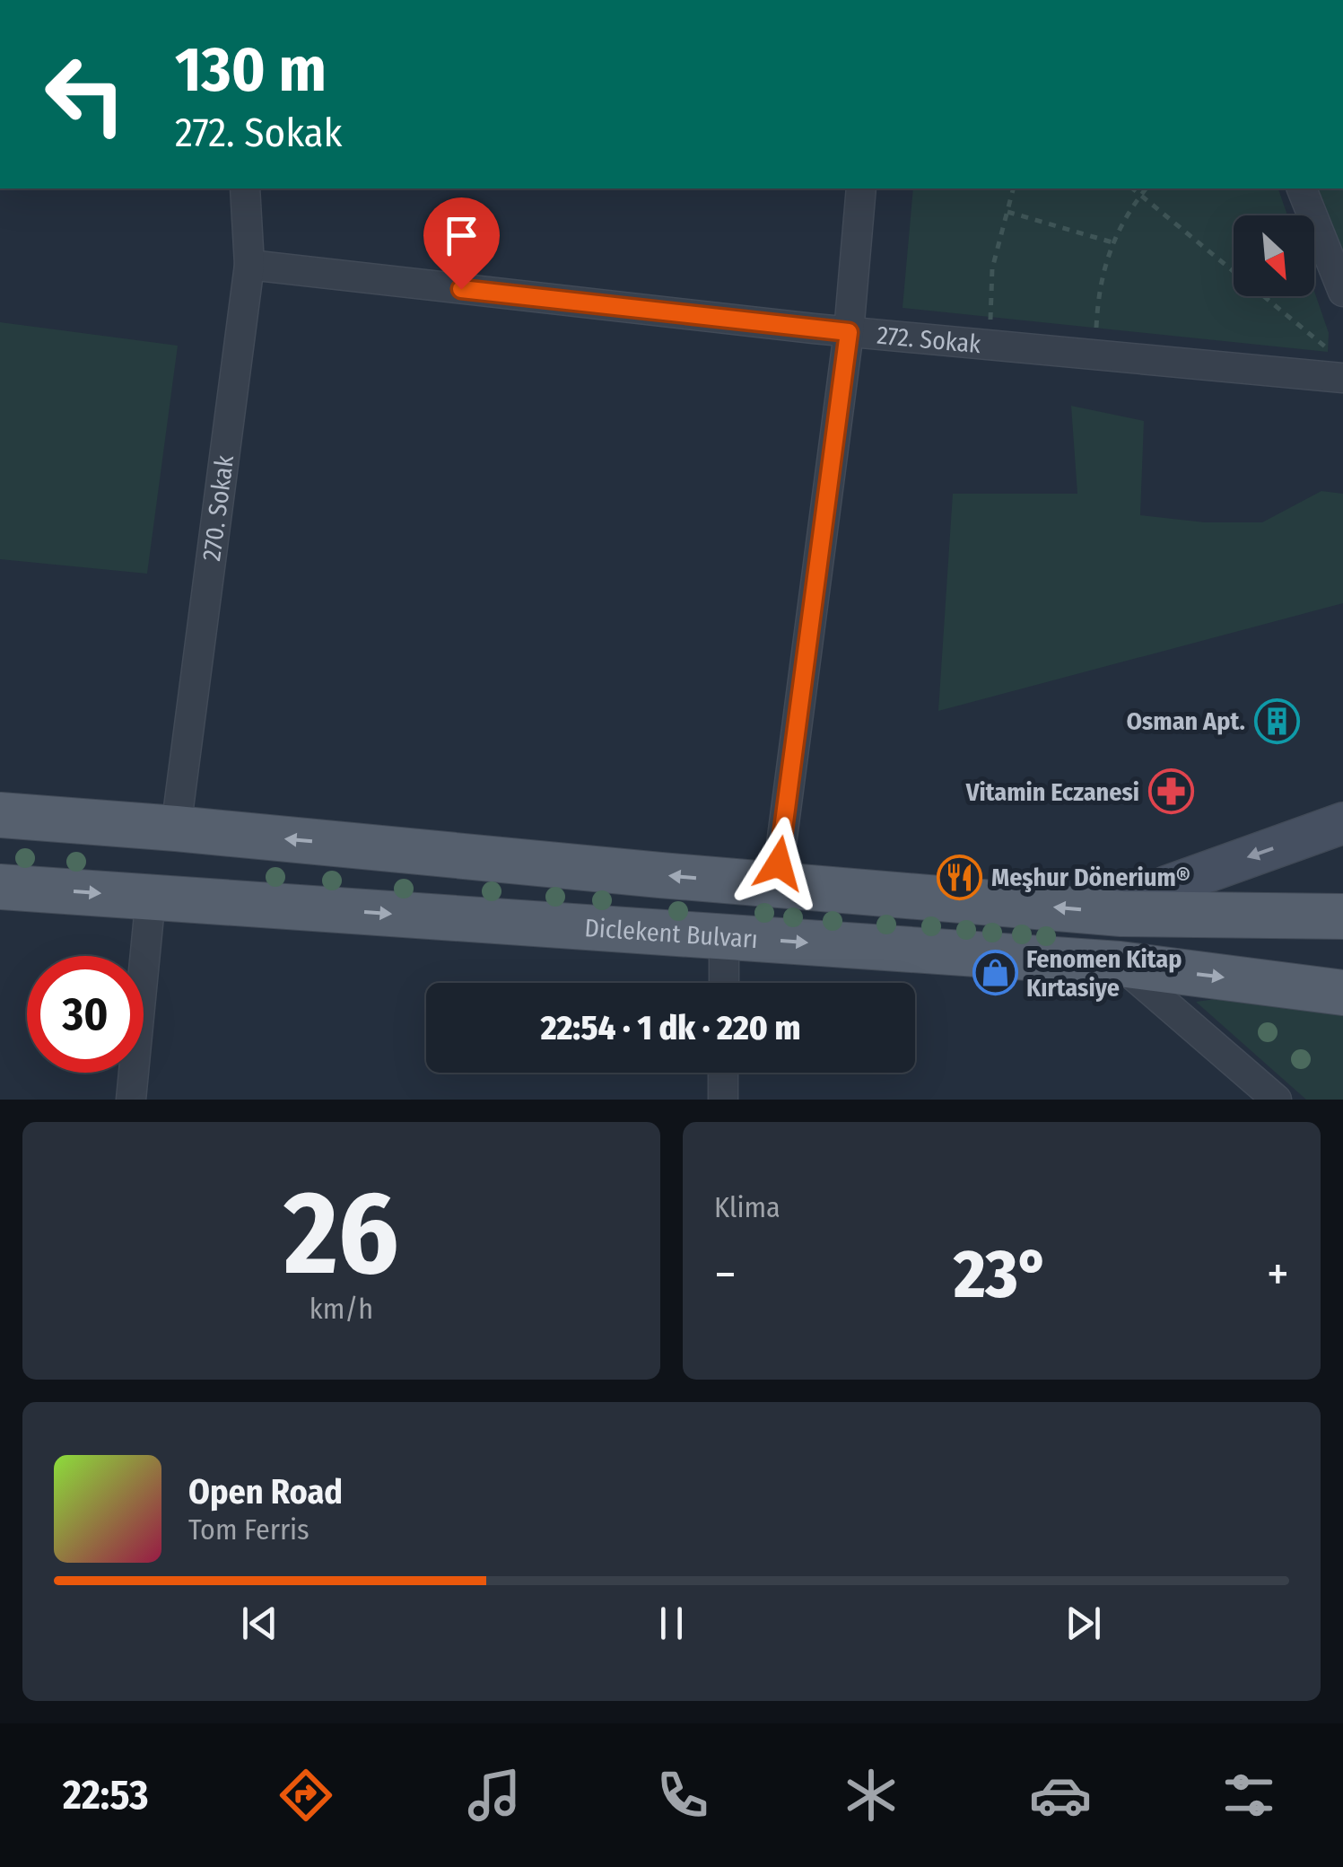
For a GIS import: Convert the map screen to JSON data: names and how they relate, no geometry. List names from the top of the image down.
{
  "streets": {
    "main road": ["Diclekent Bulvarı"],
    "street": ["272. Sokak", "270. Sokak"]
  },
  "crossings": [
    ["272. Sokak", "270. Sokak"]
  ],
  "places": {
    "building": ["Osman Apt."],
    "pharmacy": ["Vitamin Eczanesi"],
    "restaurant": ["Meşhur Dönerium®"],
    "shop": ["Fenomen Kitap Kırtasiye"]
  },
  "north": "bottom right",
  "page": {
    "turn": ["130 m", "272. Sokak"],
    "limit": "30",
    "trip": "22:54 · 1 dk · 220 m",
    "tile": [
      ["26", "km/h"],
      "Klima"
    ],
    "heat": ["−", "23°", "+"],
    "song": ["Open Road", "Tom Ferris"],
    "tabs": "22:53"
  }
}
